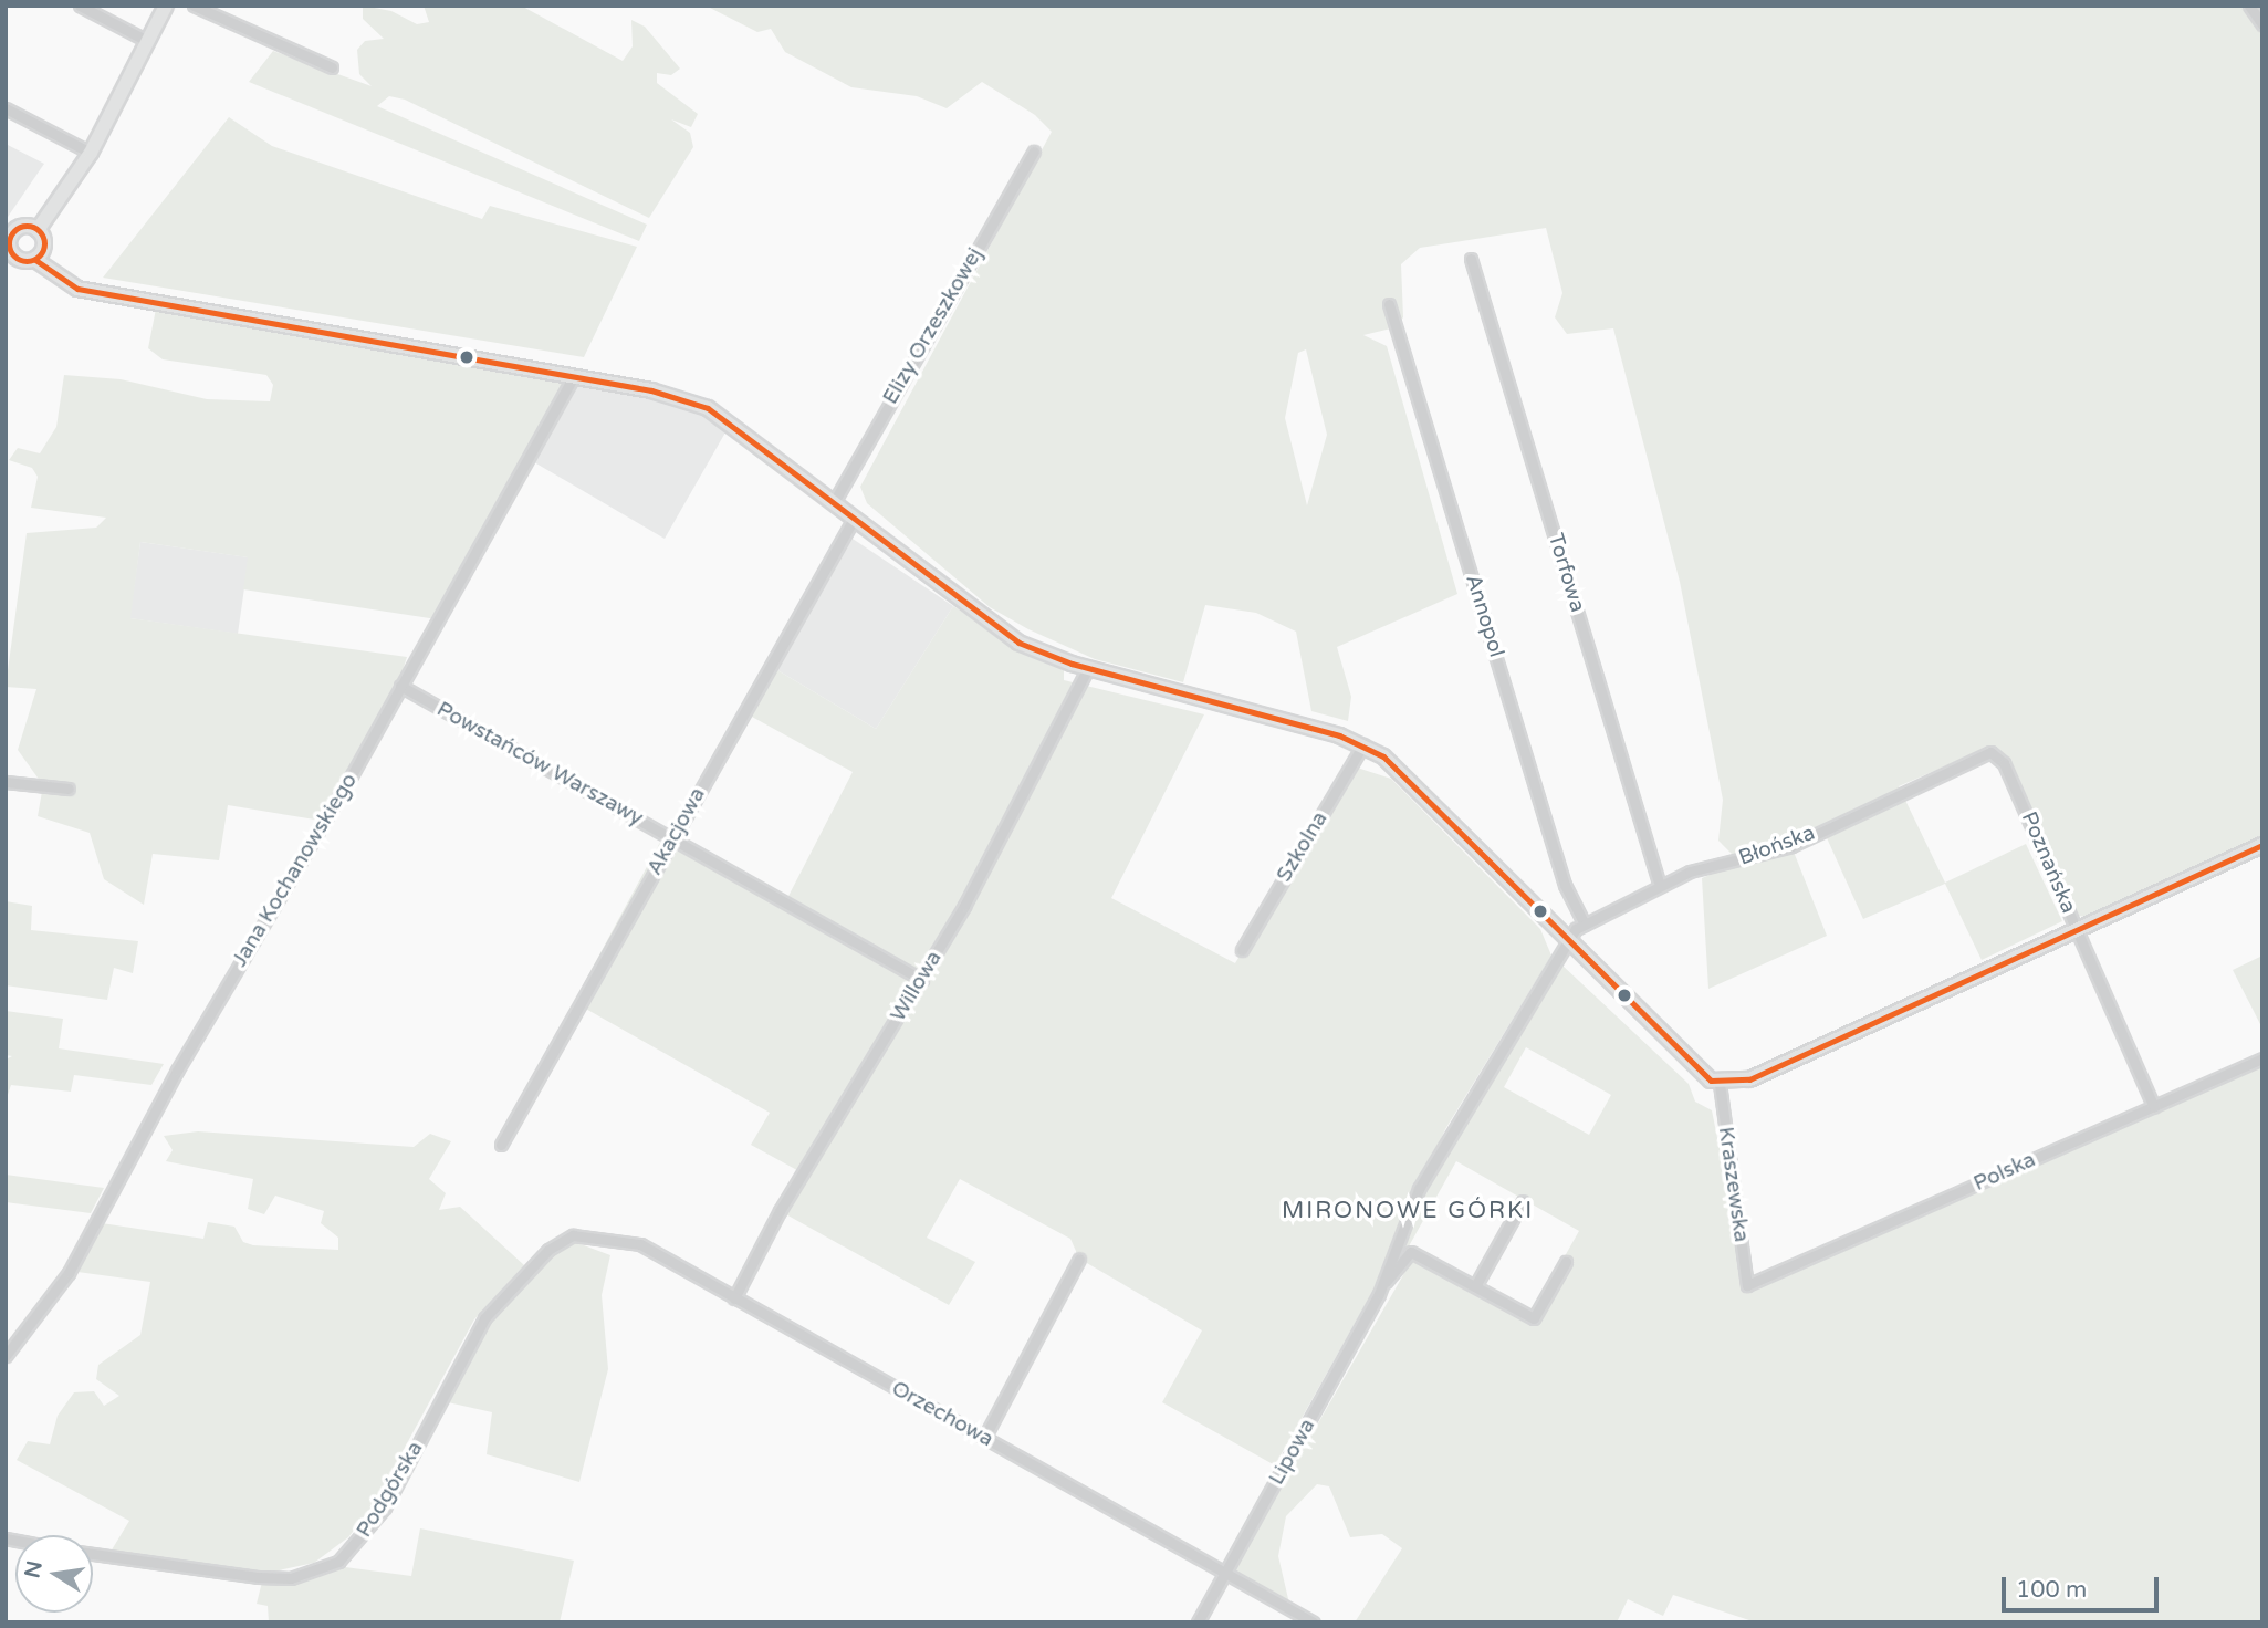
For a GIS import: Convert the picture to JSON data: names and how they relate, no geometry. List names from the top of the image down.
{
  "streets": {
    "street": [
      "Elizy Orzeszkowej",
      "Torfowa",
      "Annopol",
      "Powstańców Warszawy",
      "Akacjowa",
      "Błońska",
      "Szkolna",
      "Poznańska",
      "Jana Kochanowskiego",
      "Willowa",
      "Polska",
      "Kraszewska",
      "Orzechowa",
      "Lipowa",
      "Podgórska"
    ]
  },
  "crossings": [
    ["Torfowa", "Błońska"],
    ["Annopol", "Błońska"],
    ["Powstańców Warszawy", "Akacjowa"],
    ["Powstańców Warszawy", "Jana Kochanowskiego"],
    ["Powstańców Warszawy", "Willowa"],
    ["Błońska", "Poznańska"],
    ["Błońska", "Lipowa"],
    ["Poznańska", "Polska"],
    ["Willowa", "Orzechowa"],
    ["Polska", "Kraszewska"],
    ["Orzechowa", "Lipowa"],
    ["Orzechowa", "Podgórska"]
  ],
  "districts": ["MIRONOWE GÓRKI"],
  "scale_bar": "100 m",
  "north": "left"
}
